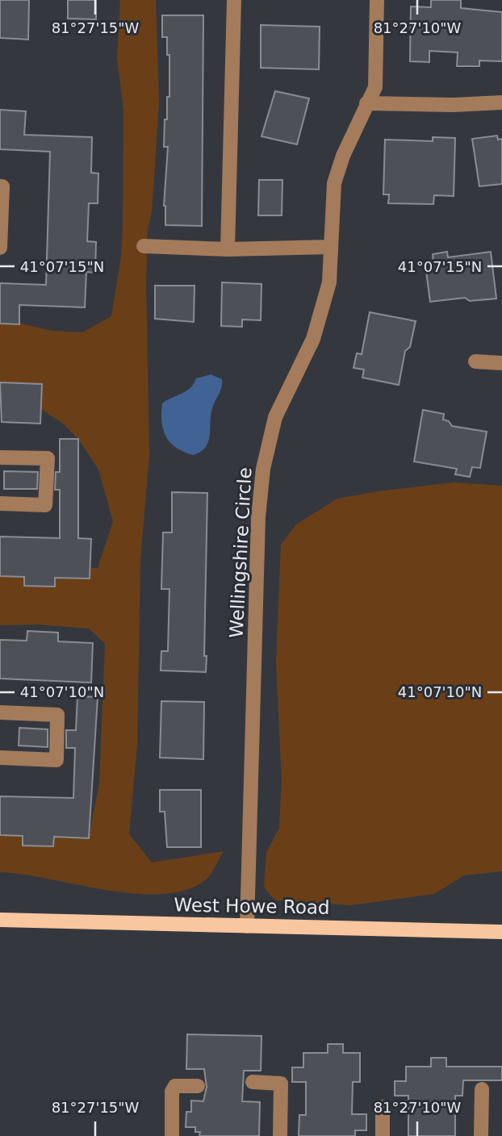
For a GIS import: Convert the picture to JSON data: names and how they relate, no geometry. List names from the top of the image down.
{
  "streets": {
    "main road": ["West Howe Road"],
    "street": ["Wellingshire Circle"]
  },
  "crossings": [
    ["Wellingshire Circle", "West Howe Road"]
  ],
  "coordinates": [
    "81°27'15\"W",
    "81°27'10\"W",
    "41°07'15\"N",
    "41°07'10\"N"
  ]
}
